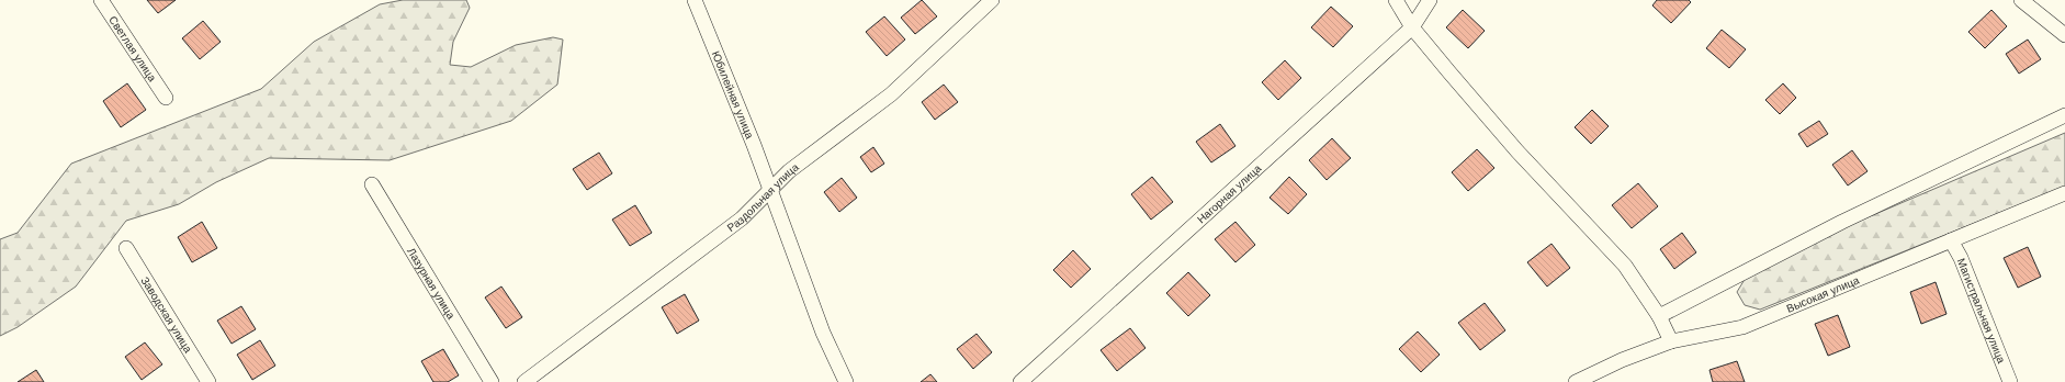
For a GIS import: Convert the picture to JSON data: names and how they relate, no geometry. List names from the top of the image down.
{
  "streets": {
    "street": [
      "Светлая улица",
      "Юбилейная улица",
      "Нагорная улица",
      "Раздольная улица",
      "Лазурная улица",
      "Высокая улица",
      "Магистральная улица",
      "Заводская улица"
    ]
  },
  "crossings": [
    ["Юбилейная улица", "Раздольная улица"],
    ["Высокая улица", "Магистральная улица"]
  ]
}
